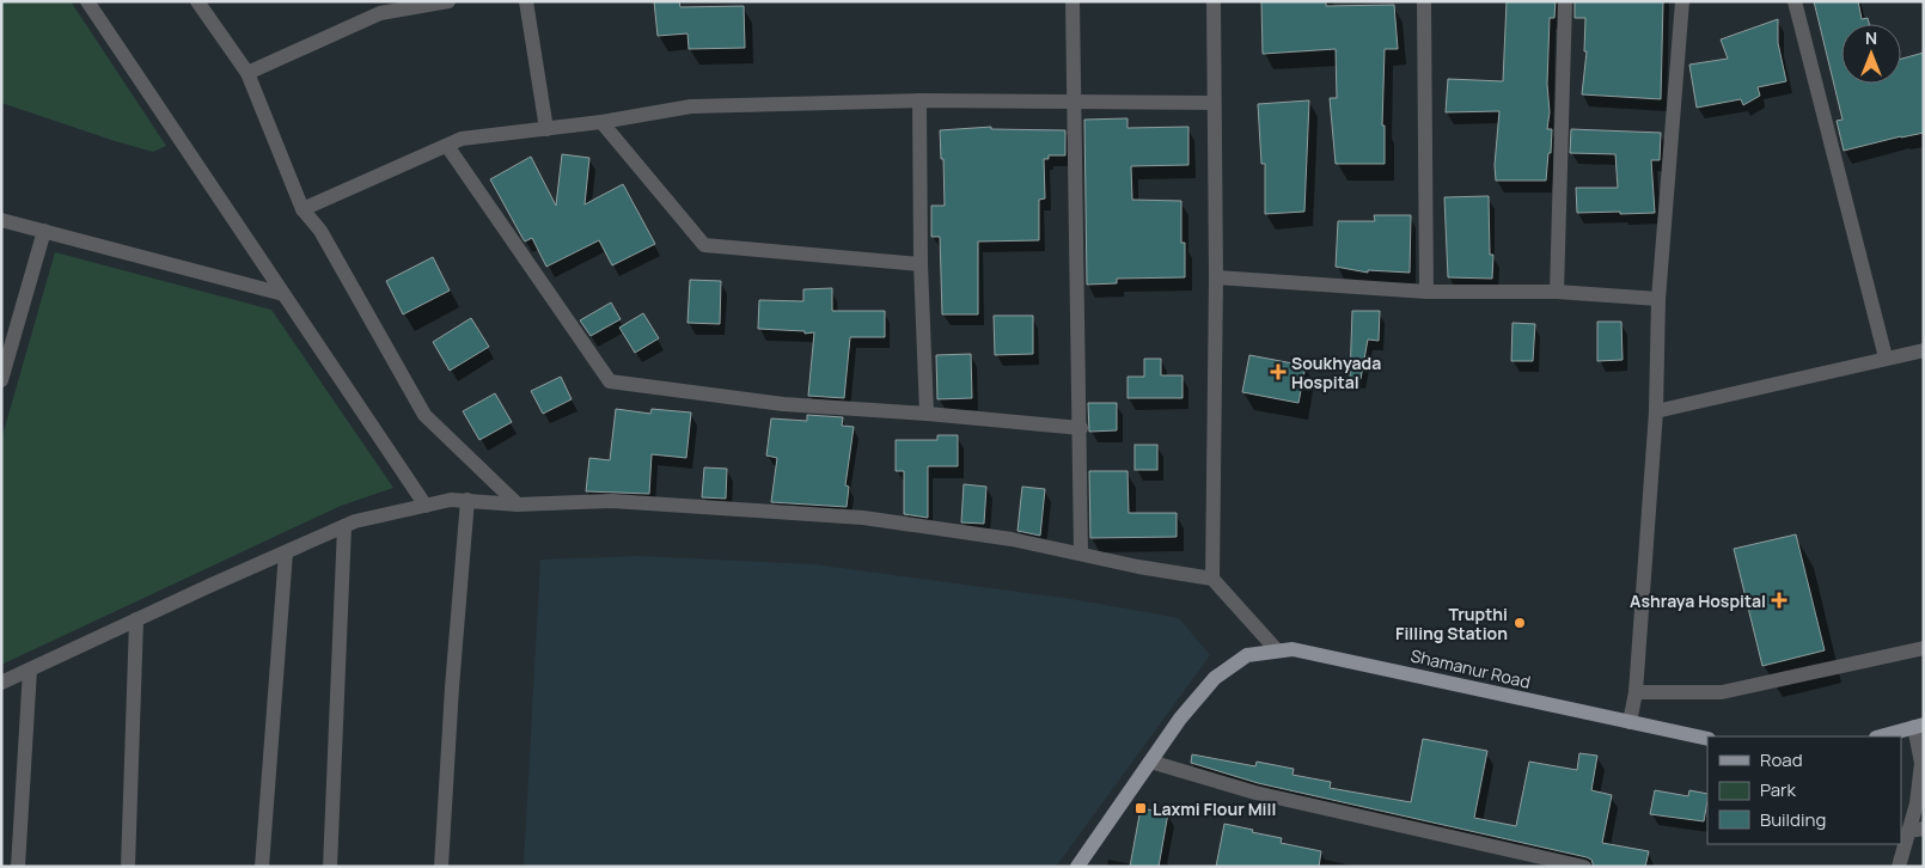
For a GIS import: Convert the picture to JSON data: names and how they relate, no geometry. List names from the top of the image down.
{
  "streets": {
    "main road": ["Shamanur Road"]
  },
  "places": {
    "health": ["Soukhyada Hospital", "Ashraya Hospital"],
    "other": ["Trupthi Filling Station"],
    "transit": ["Laxmi Flour Mill"]
  },
  "legend": ["Road", "Park", "Building"],
  "north": "top"
}
